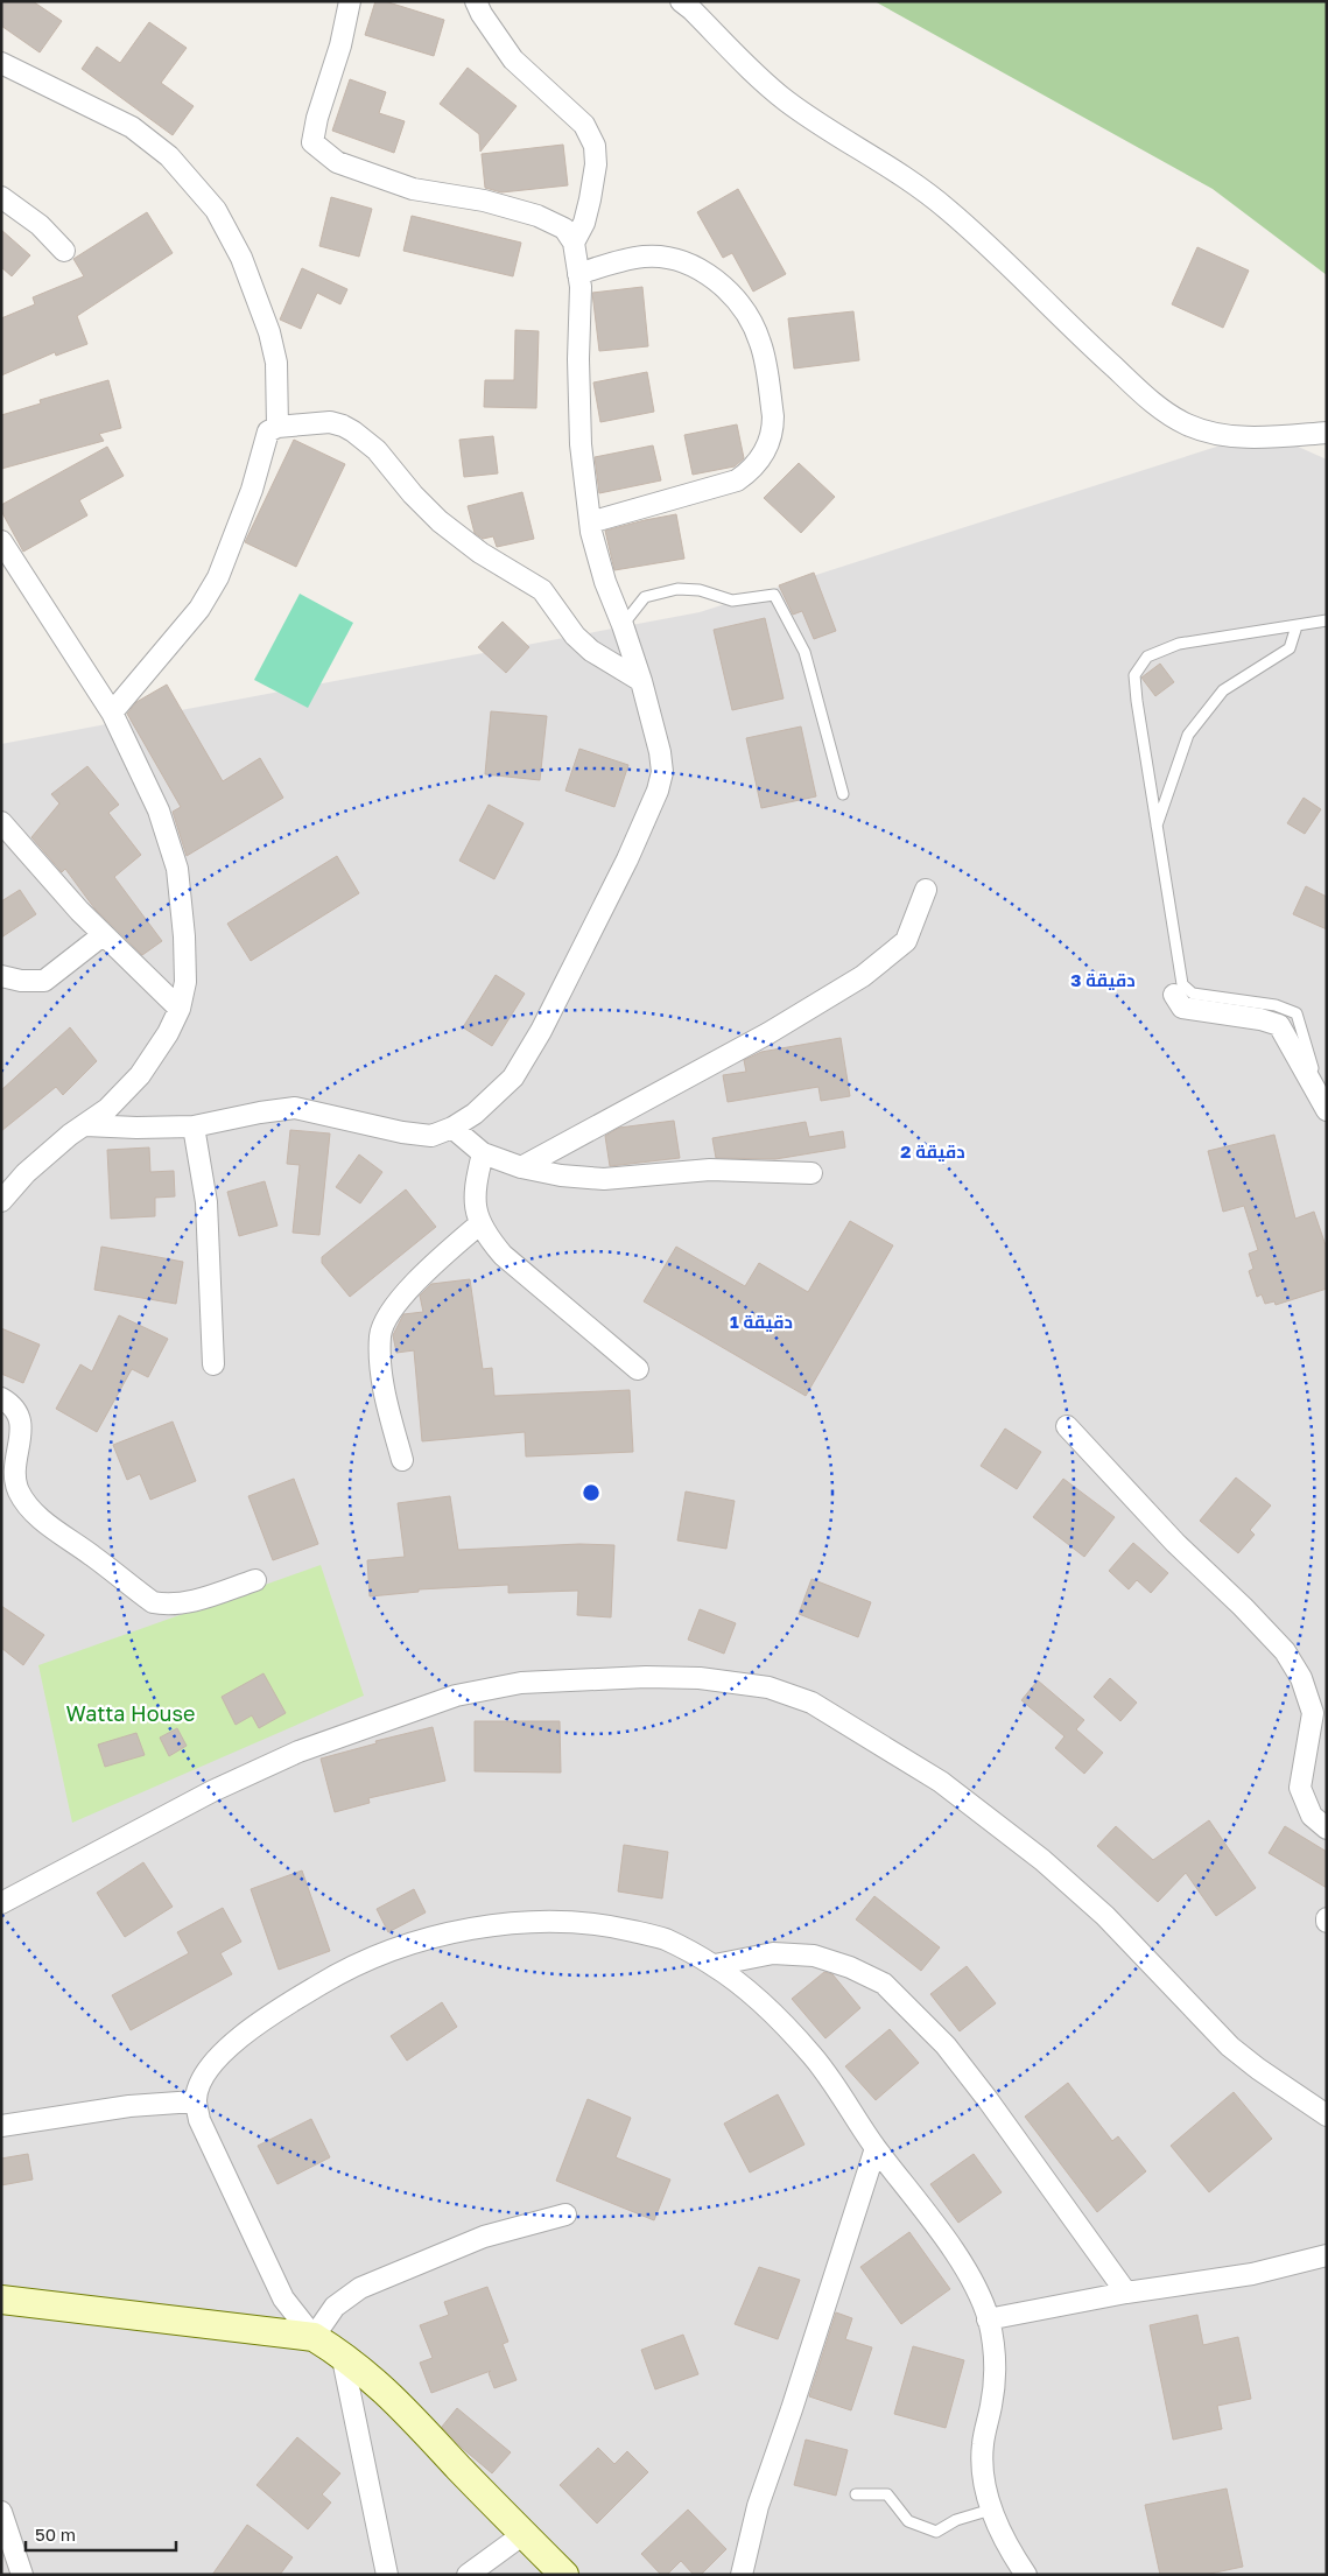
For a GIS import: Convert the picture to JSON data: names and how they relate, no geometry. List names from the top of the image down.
{
  "parks": ["Watta House"],
  "scale_bar": "50 m",
  "rings": ["3 دقيقة", "2 دقيقة", "1 دقيقة"]
}
